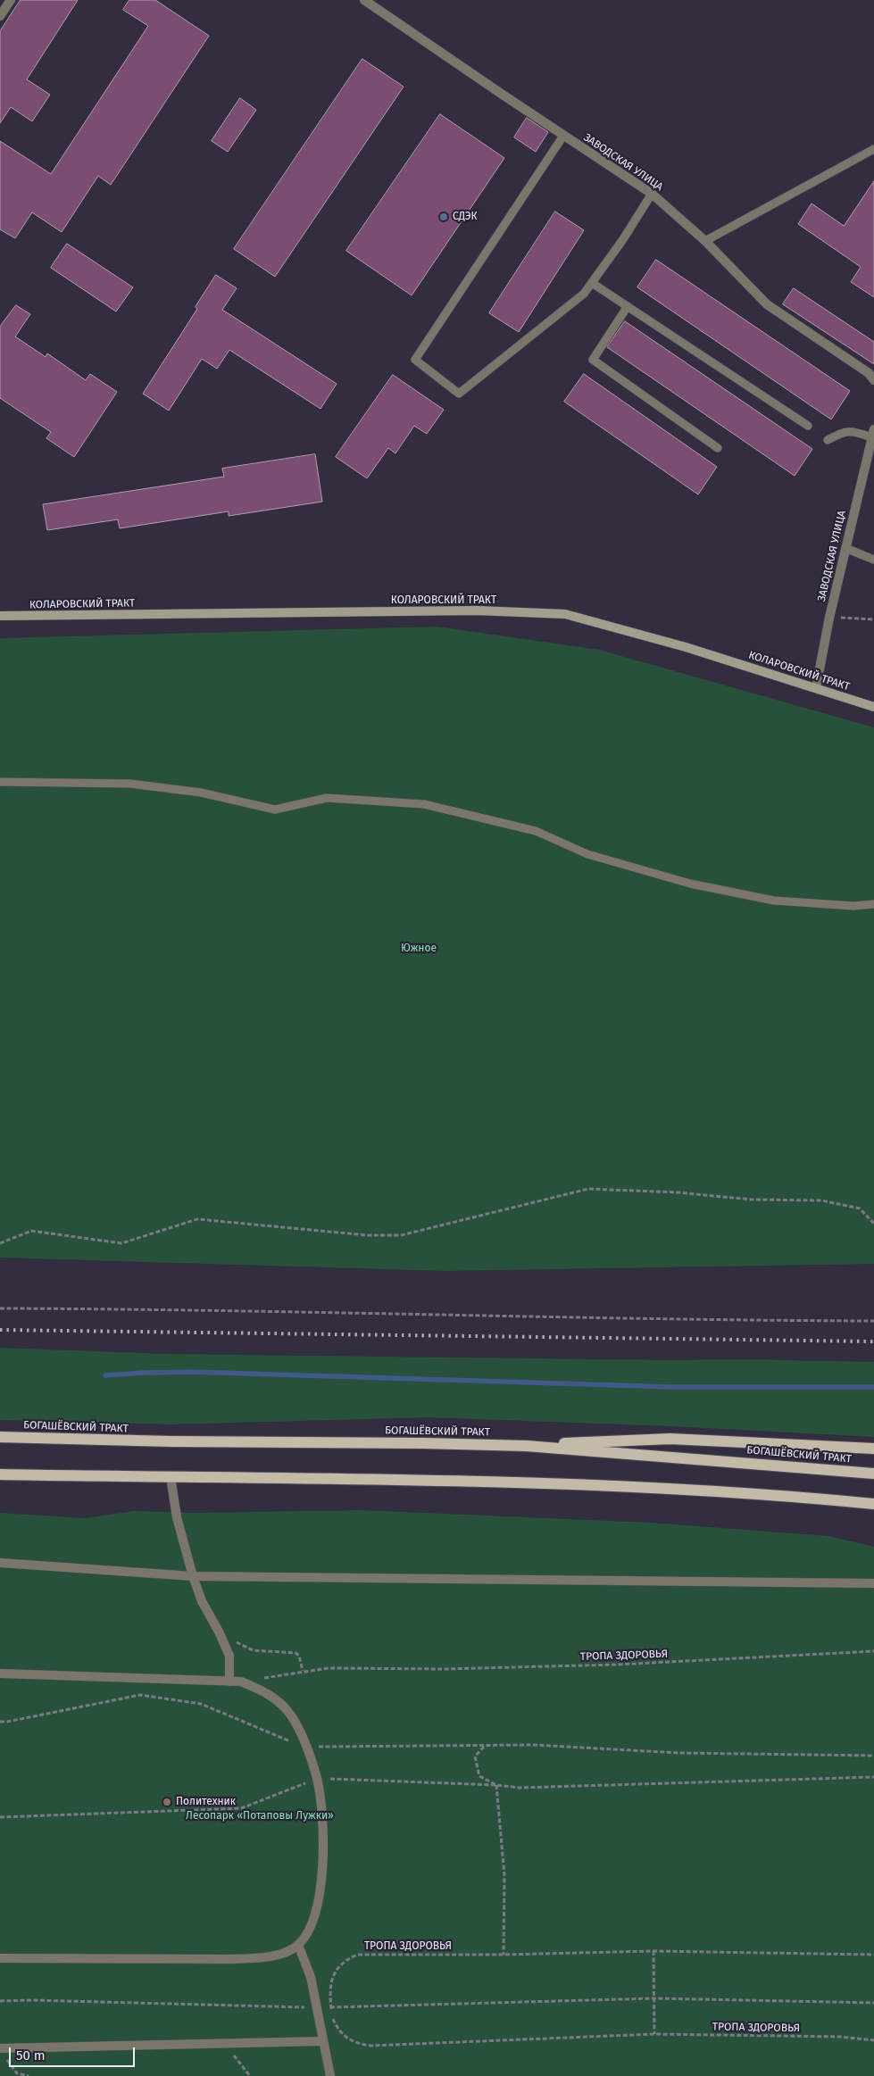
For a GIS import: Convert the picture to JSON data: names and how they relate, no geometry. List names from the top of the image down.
{
  "streets": {
    "main road": ["КОЛАРОВСКИЙ ТРАКТ", "БОГАШЁВСКИЙ ТРАКТ"],
    "street": ["ЗАВОДСКАЯ УЛИЦА"],
    "path": ["ТРОПА ЗДОРОВЬЯ"]
  },
  "crossings": [
    ["ЗАВОДСКАЯ УЛИЦА", "КОЛАРОВСКИЙ ТРАКТ"]
  ],
  "parks": ["Южное", "Лесопарк «Потаповы Лужки»"],
  "places": ["СДЭК", "Политехник"],
  "scale_bar": "50 m"
}
